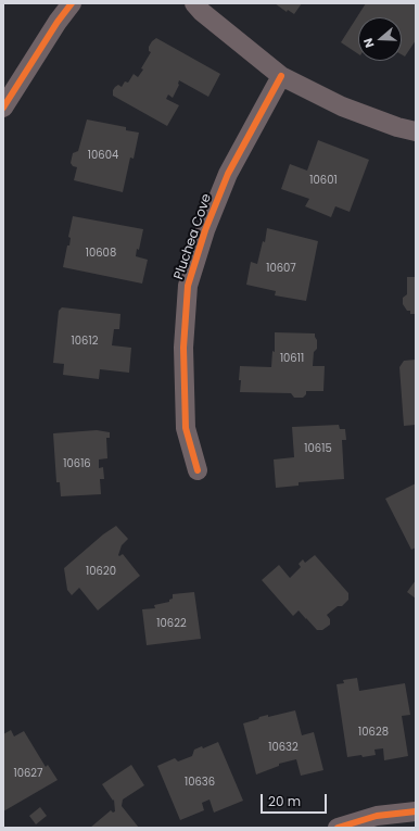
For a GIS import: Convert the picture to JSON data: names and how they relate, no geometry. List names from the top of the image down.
{
  "streets": {
    "street": ["Pluchea Cove"]
  },
  "house_numbers": [
    "10604",
    "10601",
    "10608",
    "10607",
    "10612",
    "10611",
    "10615",
    "10616",
    "10620",
    "10622",
    "10628",
    "10632",
    "10627",
    "10636"
  ],
  "scale_bar": "20 m",
  "north": "left"
}
